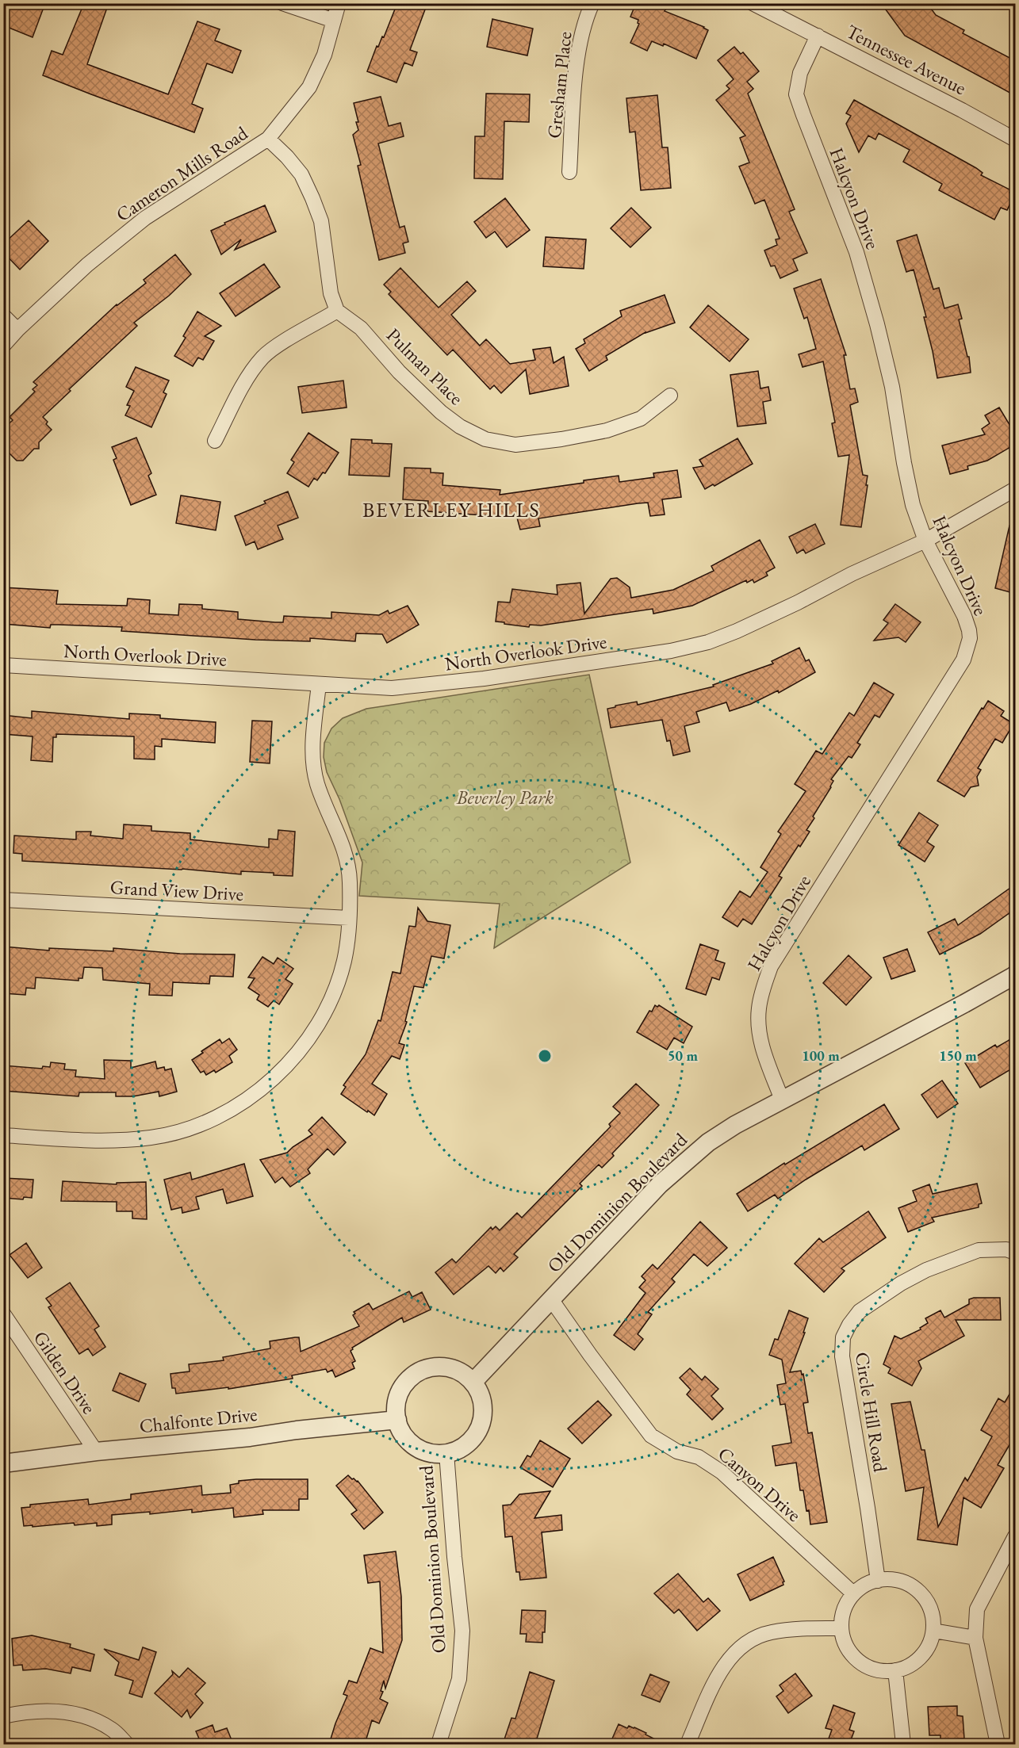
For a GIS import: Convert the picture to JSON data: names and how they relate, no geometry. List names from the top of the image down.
{
  "streets": {
    "street": [
      "Tennessee Avenue",
      "Gresham Place",
      "Cameron Mills Road",
      "Halcyon Drive",
      "Pulman Place",
      "North Overlook Drive",
      "Grand View Drive",
      "Old Dominion Boulevard",
      "Gilden Drive",
      "Circle Hill Road",
      "Chalfonte Drive",
      "Canyon Drive"
    ]
  },
  "crossings": [
    ["Tennessee Avenue", "Halcyon Drive"],
    ["Halcyon Drive", "North Overlook Drive"],
    ["Halcyon Drive", "Old Dominion Boulevard"],
    ["Old Dominion Boulevard", "Chalfonte Drive"],
    ["Old Dominion Boulevard", "Canyon Drive"],
    ["Gilden Drive", "Chalfonte Drive"],
    ["Circle Hill Road", "Canyon Drive"]
  ],
  "districts": ["BEVERLEY HILLS"],
  "parks": ["Beverley Park"],
  "rings": ["50 m", "100 m", "150 m"]
}
